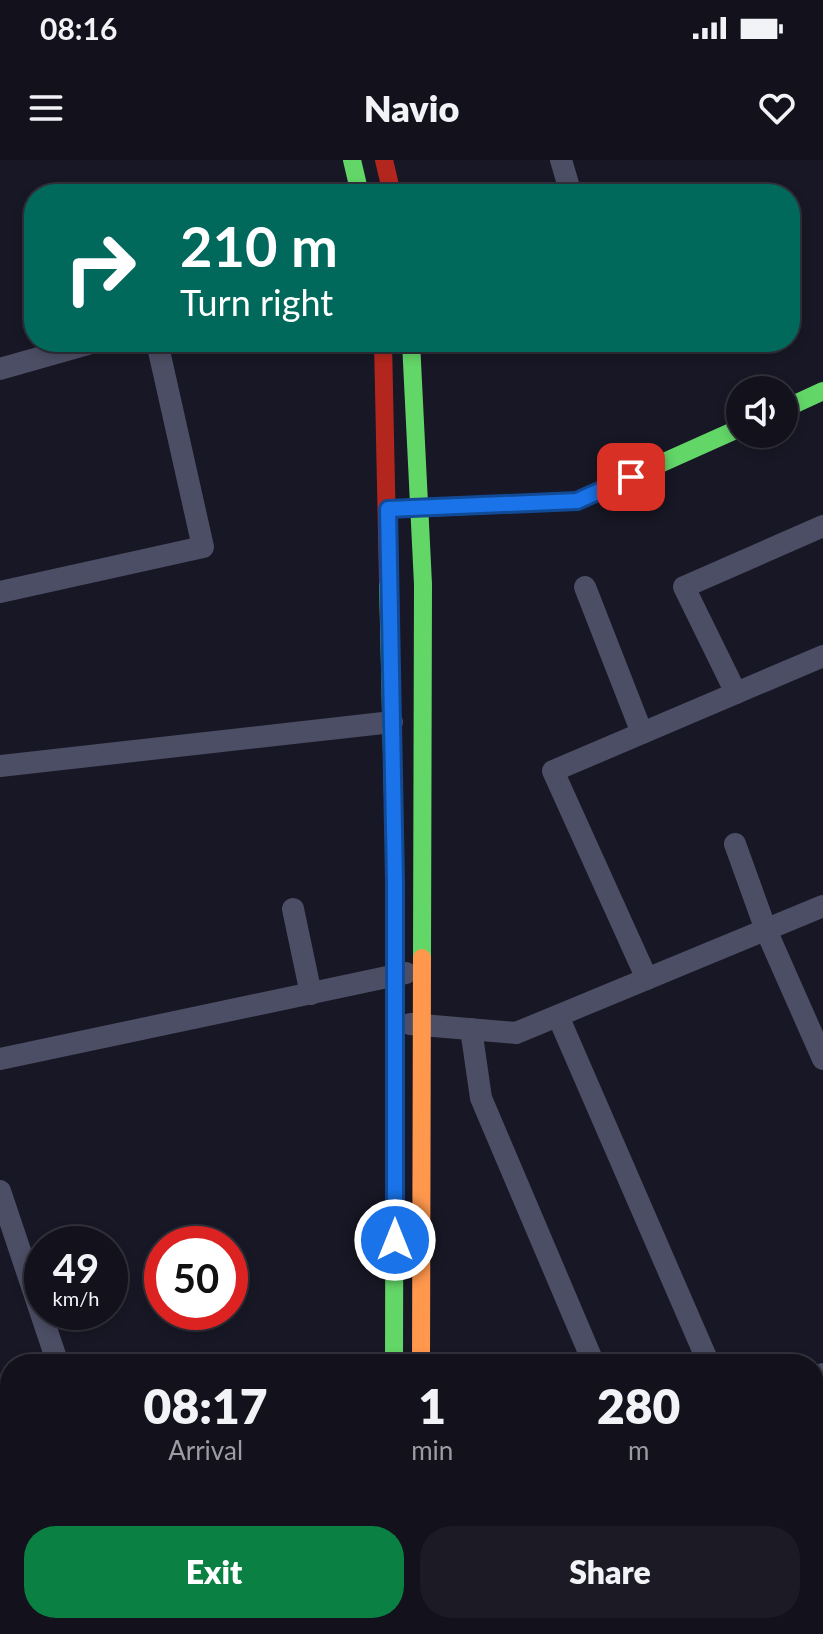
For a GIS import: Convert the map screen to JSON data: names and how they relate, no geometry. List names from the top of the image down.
{
  "page": {
    "status": "08:16",
    "header": "Navio",
    "turn": ["210 m", "Turn right"],
    "speed": "49 km/h",
    "limit": "50",
    "eta": [
      "08:17",
      "Arrival",
      "1",
      "min",
      "280",
      "m"
    ],
    "buttons": ["Exit", "Share"]
  }
}
